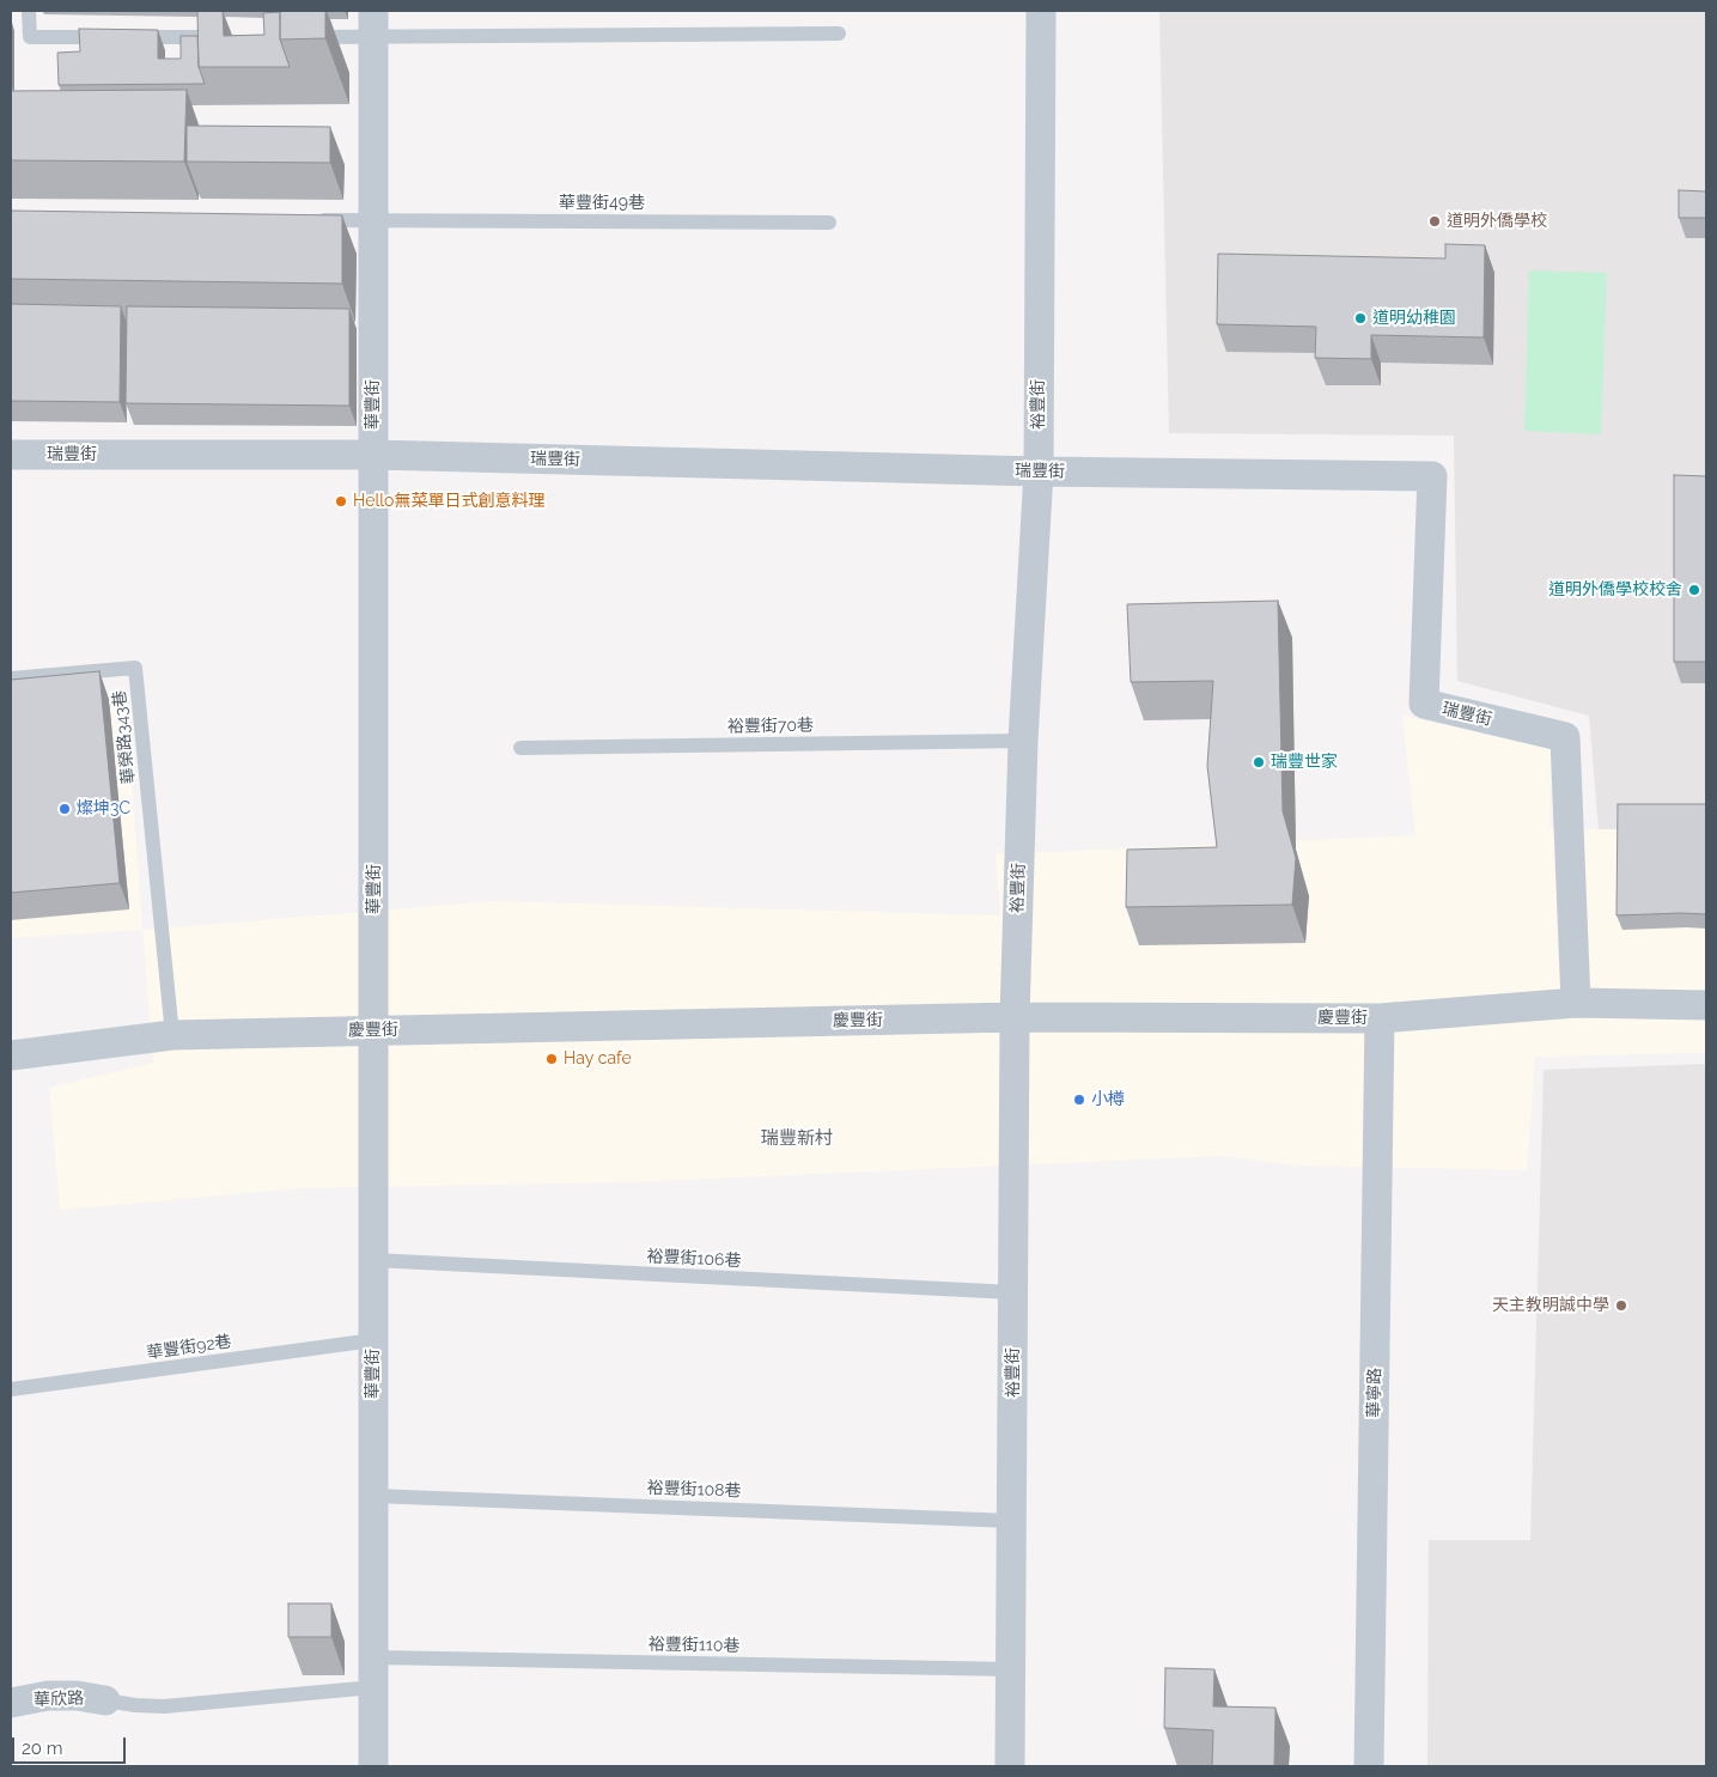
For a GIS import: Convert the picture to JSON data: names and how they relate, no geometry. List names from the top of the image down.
{
  "streets": {
    "street": [
      "華豐街",
      "裕豐街",
      "瑞豐街",
      "慶豐街",
      "華寧路",
      "華欣路"
    ],
    "lane": [
      "華豐街49巷",
      "裕豐街70巷",
      "華榮路343巷",
      "裕豐街106巷",
      "華豐街92巷",
      "裕豐街108巷",
      "裕豐街110巷"
    ]
  },
  "crossings": [
    ["華豐街49巷", "華豐街"],
    ["華豐街", "瑞豐街"],
    ["華豐街", "慶豐街"],
    ["華豐街", "裕豐街106巷"],
    ["華豐街", "華豐街92巷"],
    ["華豐街", "裕豐街108巷"],
    ["華豐街", "裕豐街110巷"],
    ["裕豐街", "瑞豐街"],
    ["裕豐街", "裕豐街70巷"],
    ["裕豐街", "慶豐街"],
    ["裕豐街", "裕豐街106巷"],
    ["裕豐街", "裕豐街108巷"],
    ["裕豐街", "裕豐街110巷"],
    ["瑞豐街", "慶豐街"],
    ["華榮路343巷", "慶豐街"],
    ["慶豐街", "華寧路"]
  ],
  "districts": ["瑞豐新村"],
  "places": [
    "道明外僑學校",
    "道明幼稚園",
    "Hello無菜單日式創意料理",
    "道明外僑學校校舍",
    "瑞豐世家",
    "燦坤3C",
    "Hay cafe",
    "小樽",
    "天主教明誠中學"
  ],
  "scale_bar": "20 m"
}
